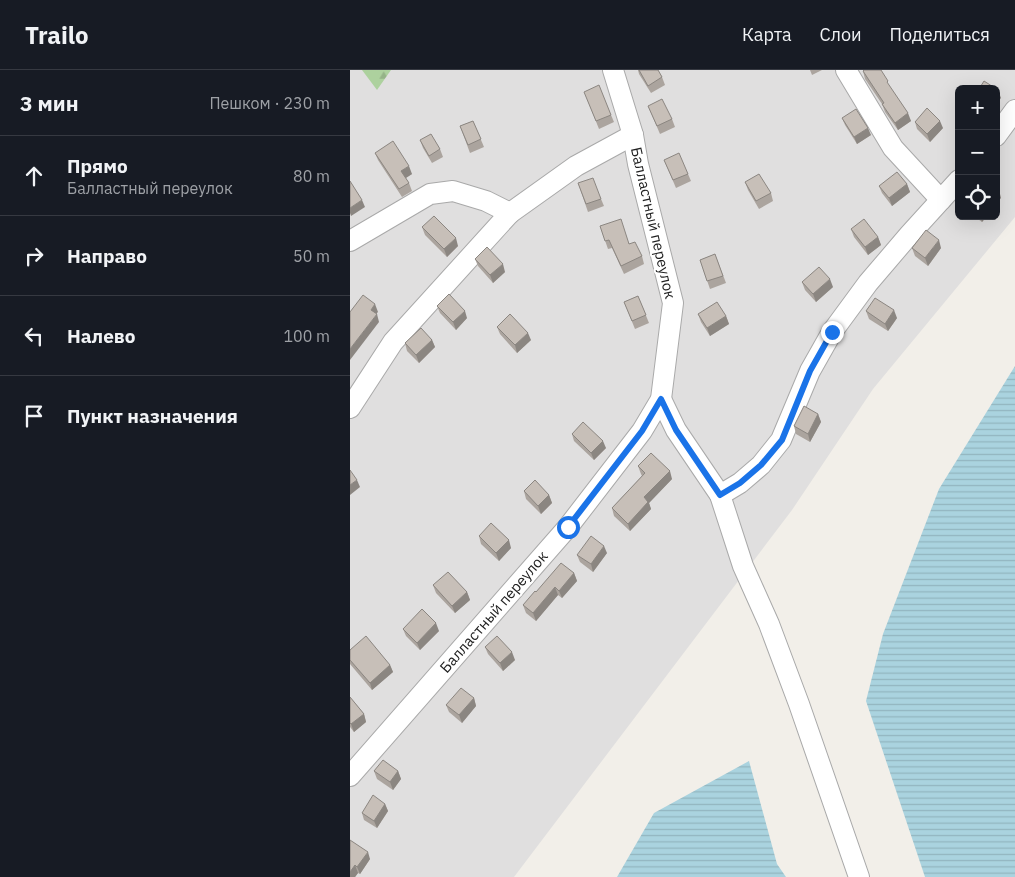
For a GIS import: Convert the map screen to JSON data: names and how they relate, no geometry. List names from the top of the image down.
{
  "streets": {
    "street": ["Балластный переулок"]
  },
  "page": {
    "header": "Trailo",
    "nav": ["Карта", "Слои", "Поделиться"],
    "heading": ["3 мин", "Пешком · 230 m"],
    "map_buttons": ["+", "−"],
    "list": [
      ["Прямо", "Балластный переулок", "80 m"],
      ["Направо", "50 m"],
      ["Налево", "100 m"],
      "Пункт назначения"
    ]
  }
}
